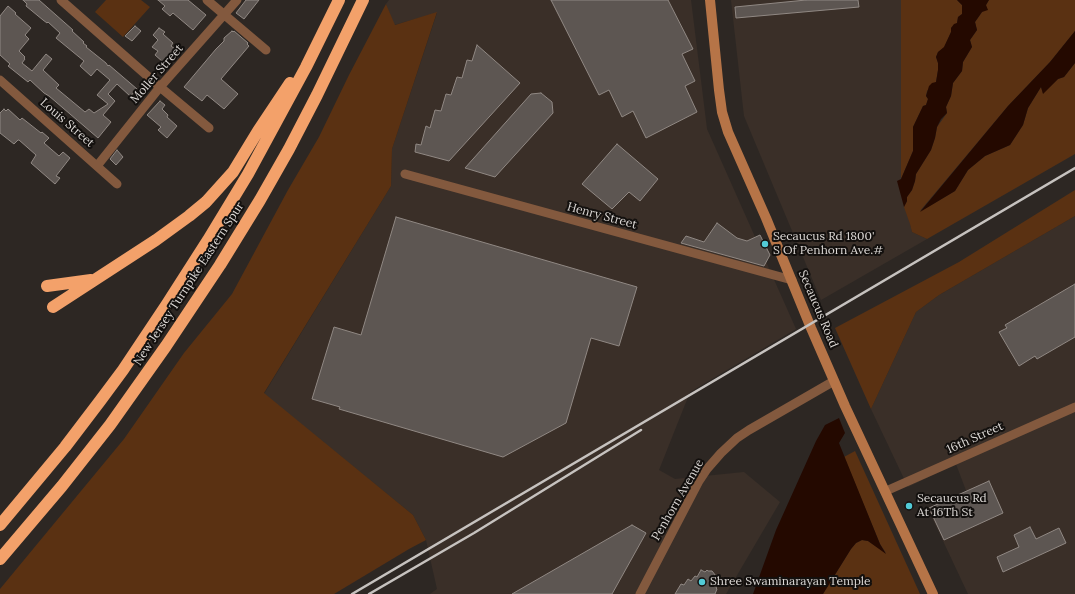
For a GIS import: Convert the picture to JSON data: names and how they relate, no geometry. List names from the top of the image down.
{
  "streets": {
    "highway": ["New Jersey Turnpike Eastern Spur"],
    "main road": ["Secaucus Road"],
    "street": [
      "Moller Street",
      "Louis Street",
      "Henry Street",
      "16th Street",
      "Penhorn Avenue"
    ]
  },
  "crossings": [
    ["Moller Street", "Louis Street"],
    ["Henry Street", "Secaucus Road"],
    ["Secaucus Road", "16th Street"],
    ["Secaucus Road", "Penhorn Avenue"]
  ],
  "places": ["Secaucus Rd 1800' S Of Penhorn Ave.#", "Secaucus Rd At 16Th St", "Shree Swaminarayan Temple"]
}
